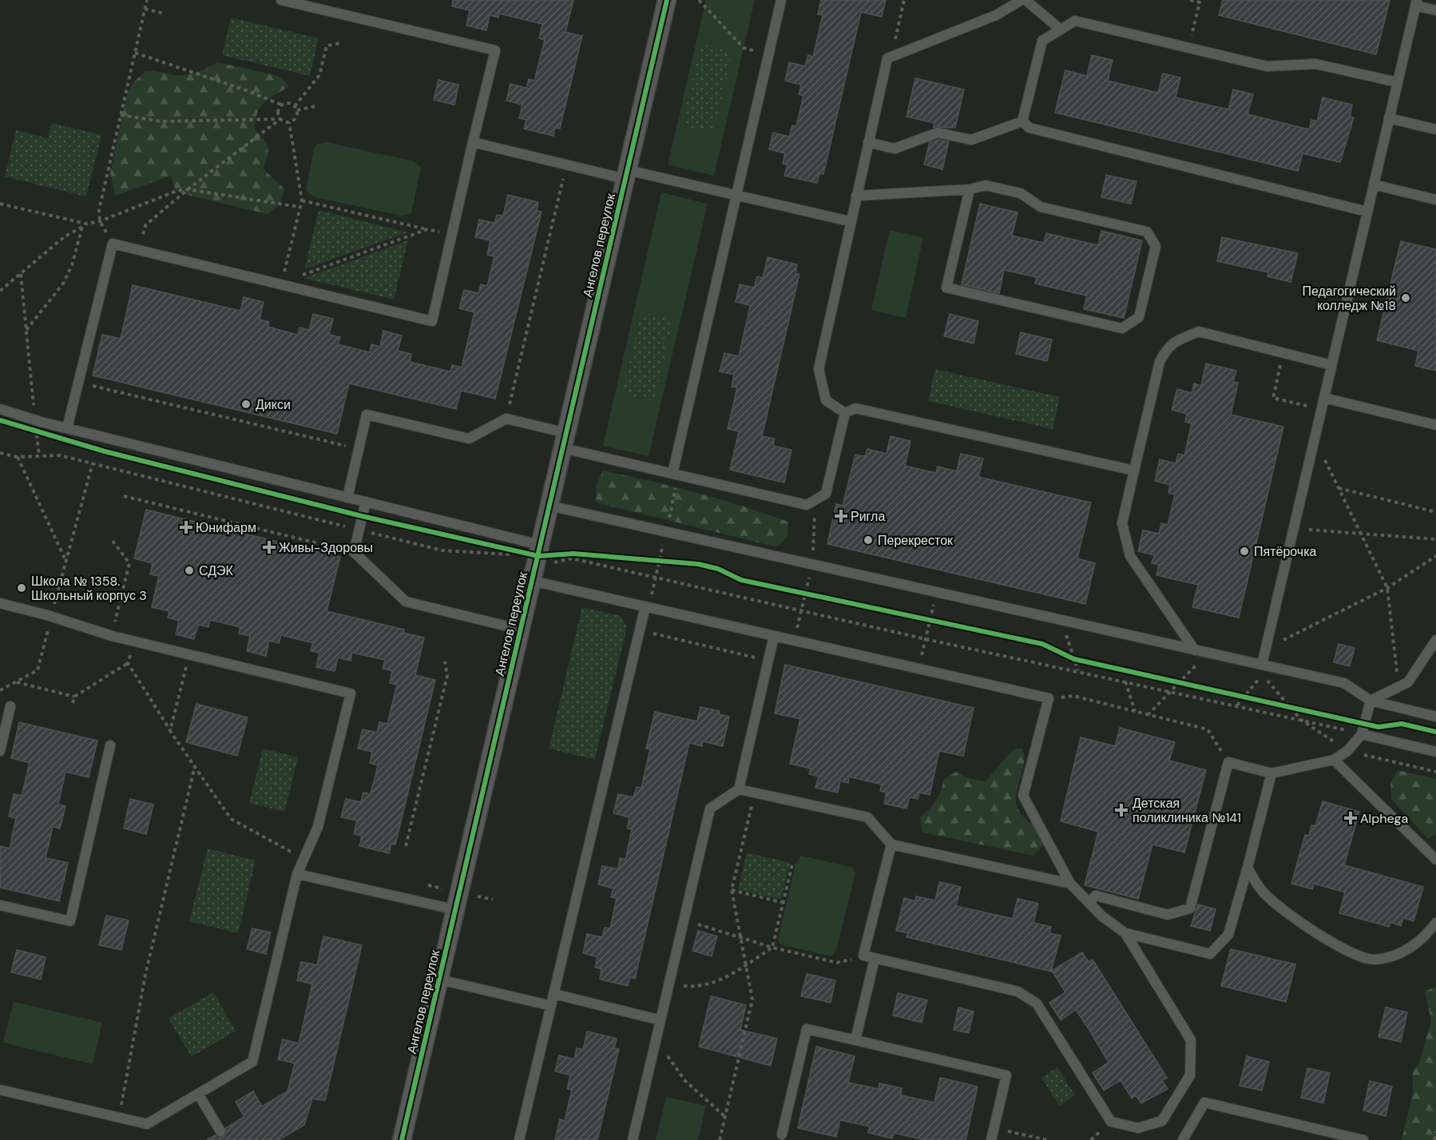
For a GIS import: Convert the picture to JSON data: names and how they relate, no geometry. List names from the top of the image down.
{
  "streets": {
    "street": ["Ангелов переулок"]
  },
  "places": {
    "other": [
      "Педагогический колледж №18",
      "Дикси",
      "Перекресток",
      "Пятёрочка",
      "СДЭК",
      "Школа № 1358. Школьный корпус 3"
    ],
    "health": [
      "Ригла",
      "Юнифарм",
      "Живы-Здоровы",
      "Детская поликлиника №141",
      "Alphega"
    ]
  }
}
